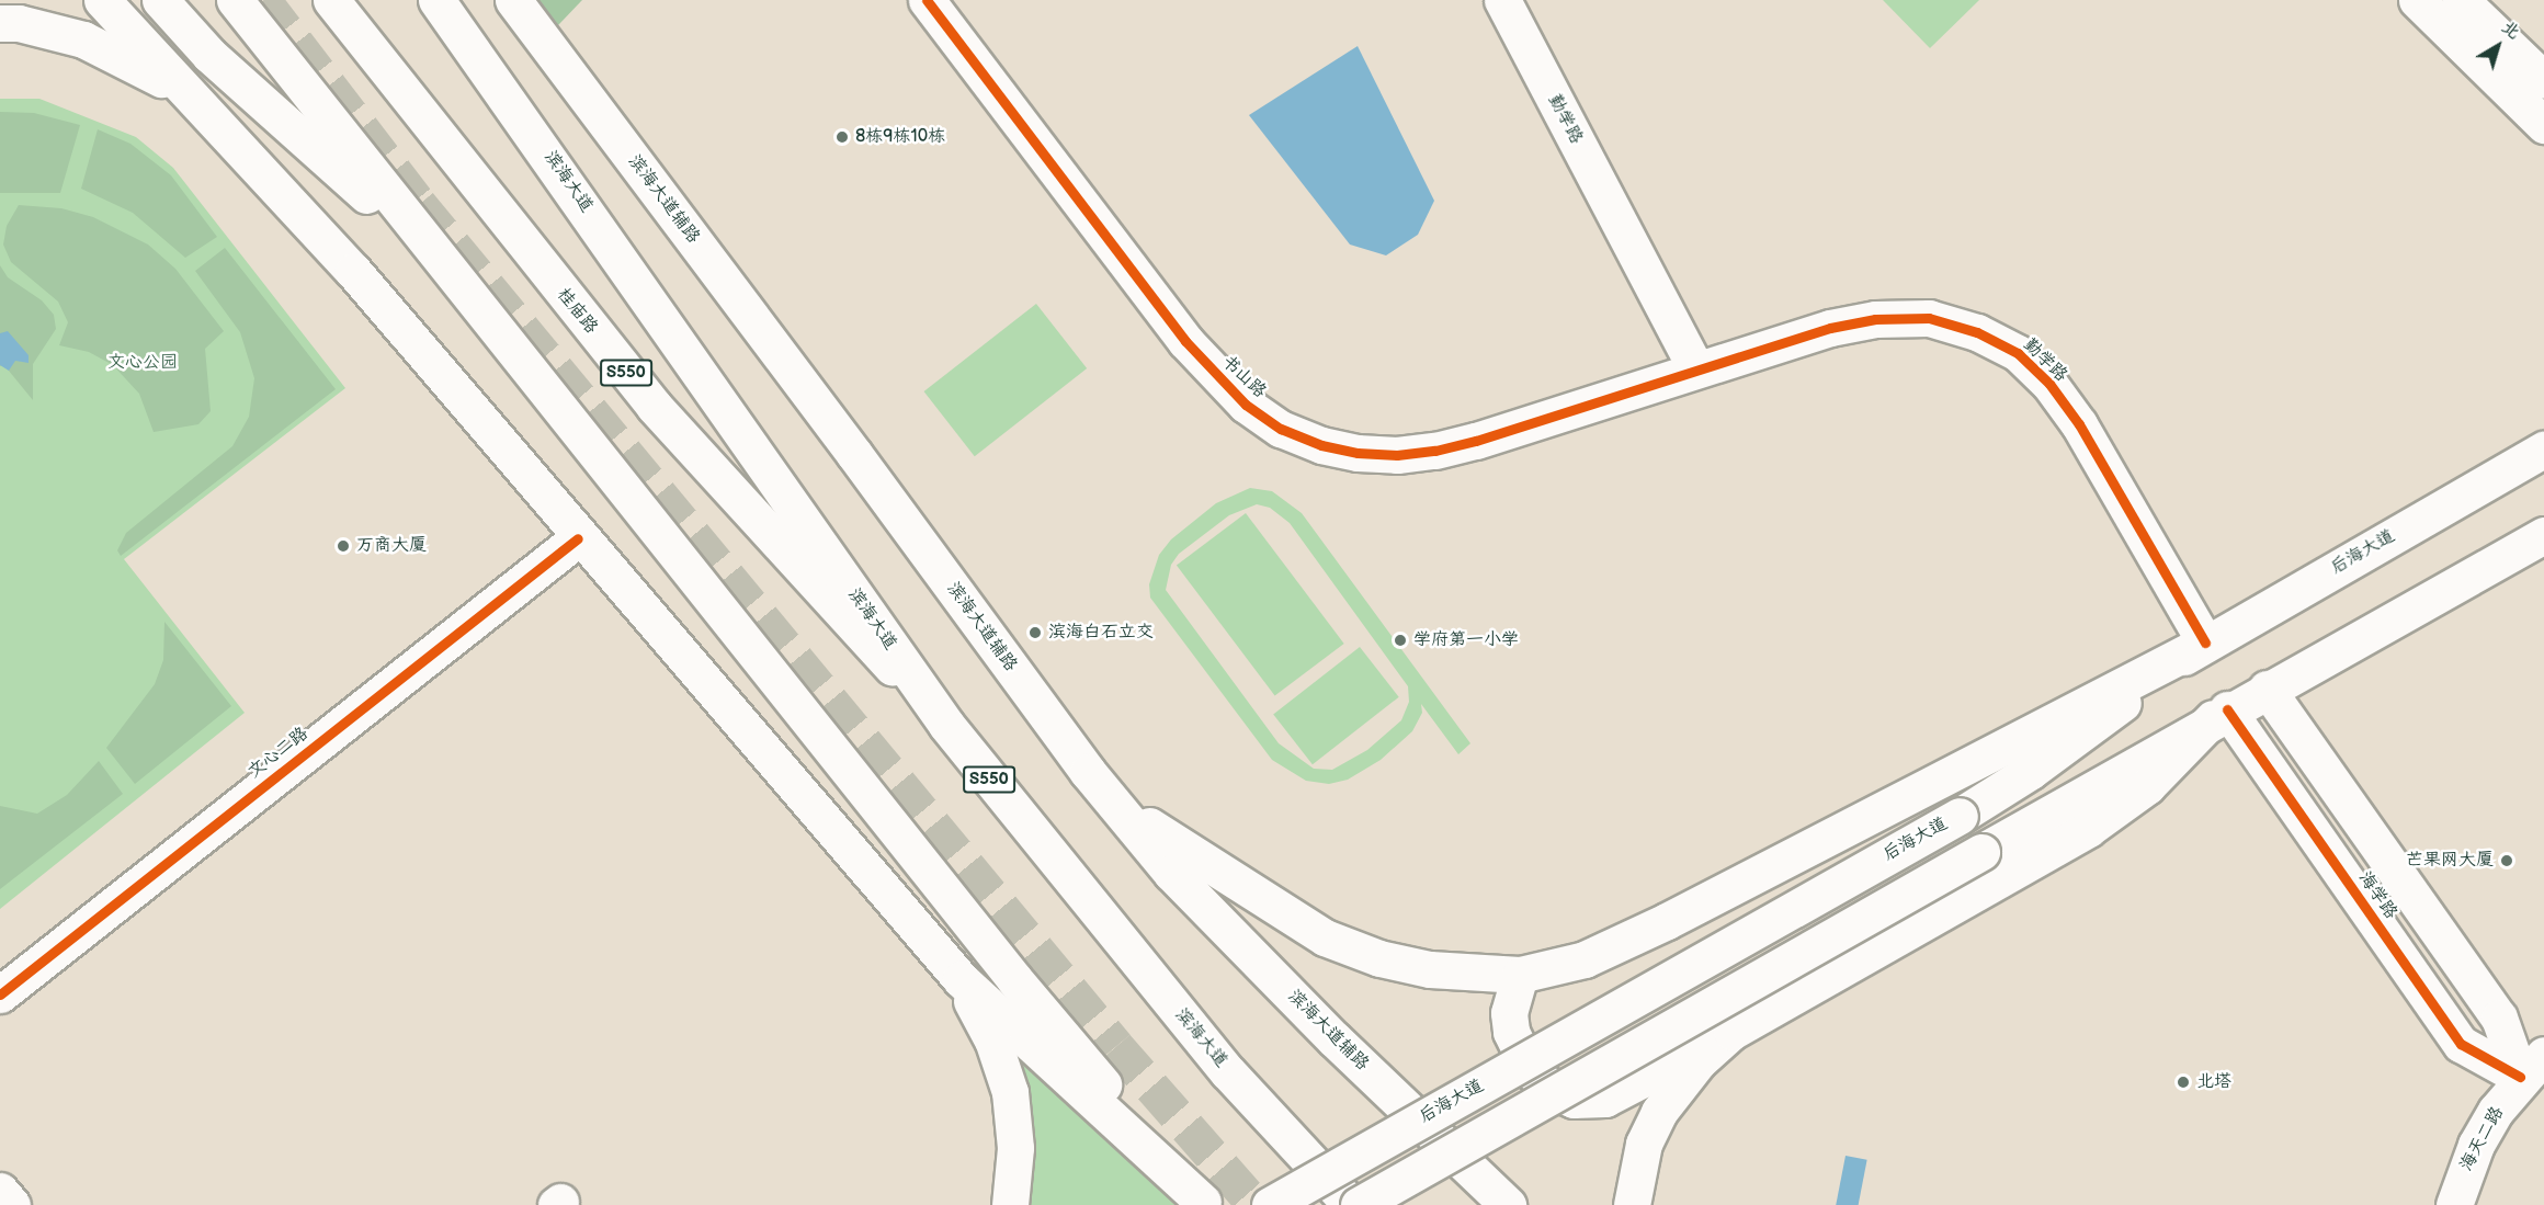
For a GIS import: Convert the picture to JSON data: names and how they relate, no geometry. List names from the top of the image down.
{
  "streets": {
    "main road": [
      "勤学路",
      "滨海大道",
      "滨海大道辅路",
      "桂庙路",
      "S550",
      "书山路",
      "后海大道",
      "文心二路",
      "海学路",
      "海天二路"
    ]
  },
  "crossings": [
    ["勤学路", "书山路"],
    ["勤学路", "后海大道"],
    ["滨海大道", "桂庙路"],
    ["海学路", "海天二路"]
  ],
  "parks": ["文心公园"],
  "places": [
    "8栋9栋10栋",
    "万商大厦",
    "滨海白石立交",
    "学府第一小学",
    "芒果网大厦",
    "北塔"
  ],
  "north": "top right"
}
